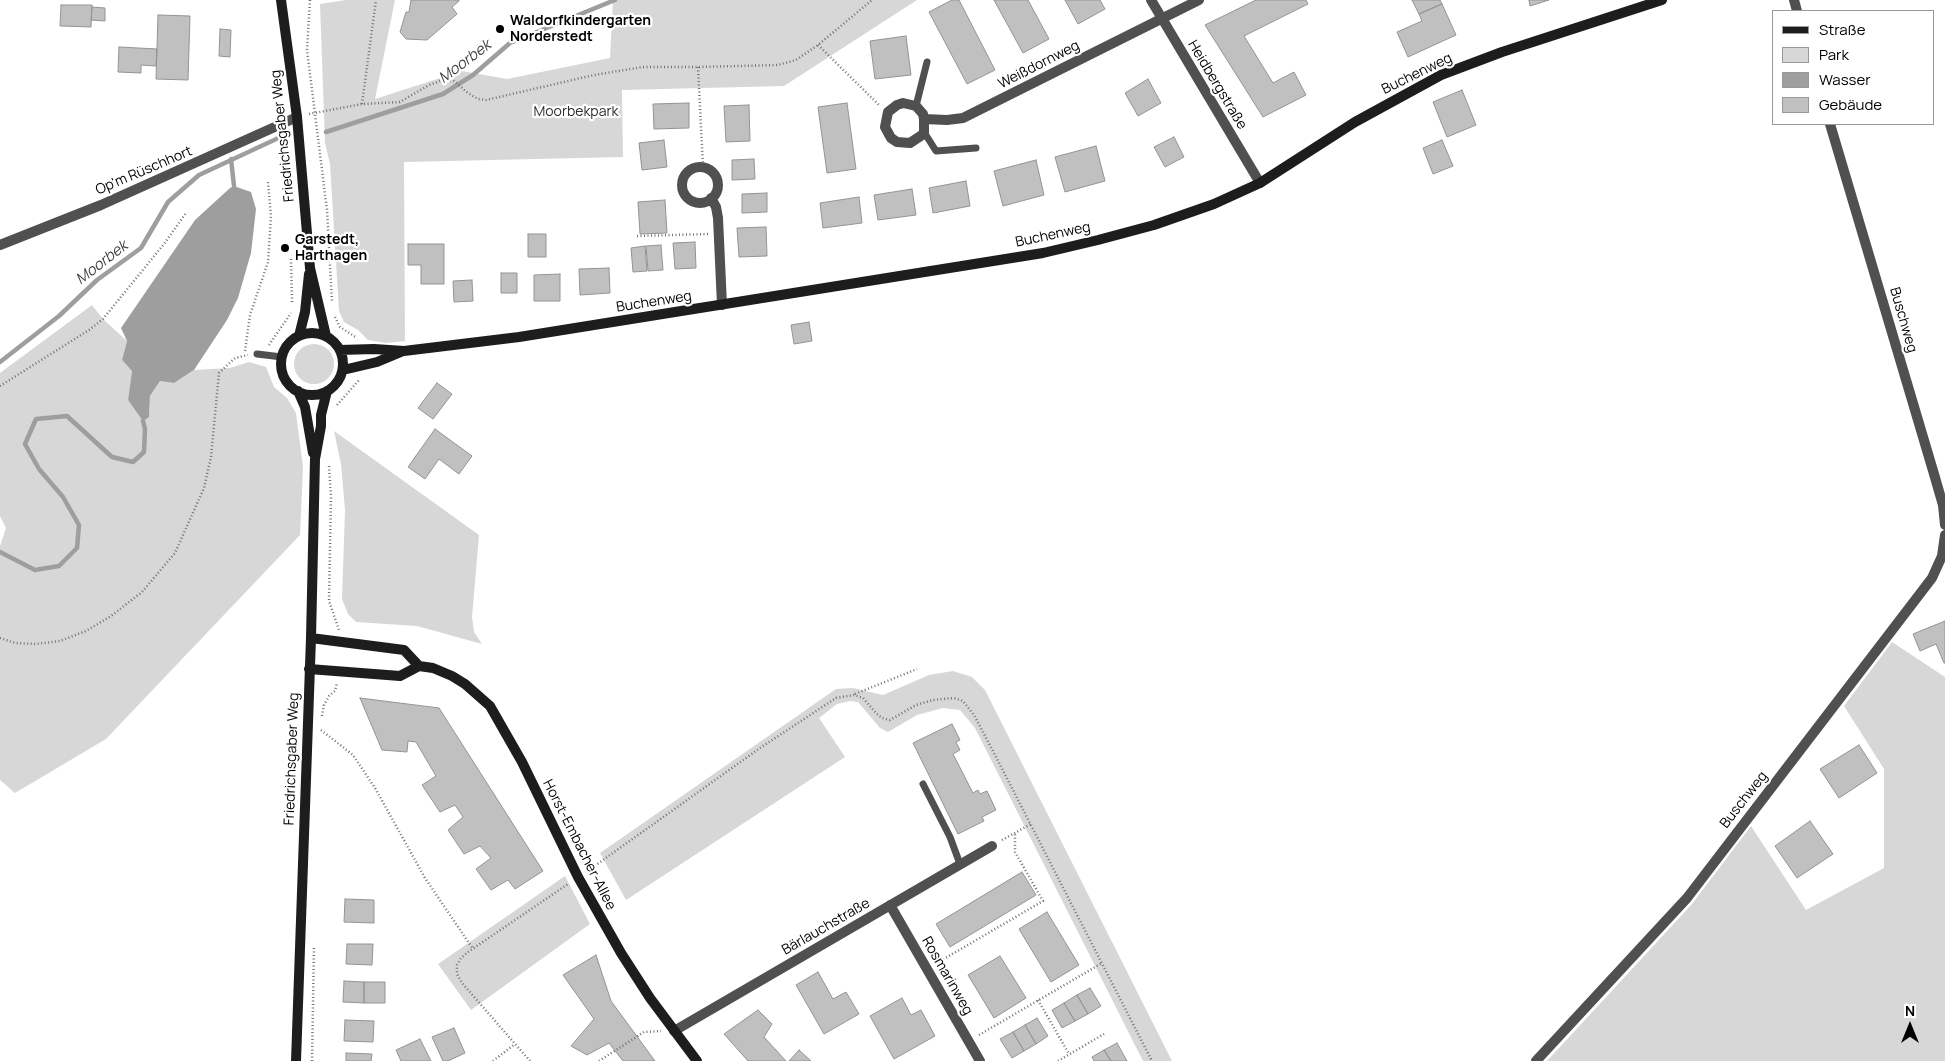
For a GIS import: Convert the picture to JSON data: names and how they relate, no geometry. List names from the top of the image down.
{
  "streets": {
    "street": [
      "Weißdornweg",
      "Buchenweg",
      "Heidbergstraße",
      "Friedrichsgaber Weg",
      "Op'm Rüschhort",
      "Buschweg",
      "Horst-Embacher-Allee",
      "Bärlauchstraße",
      "Rosmarinweg"
    ]
  },
  "crossings": [
    ["Weißdornweg", "Heidbergstraße"],
    ["Buchenweg", "Heidbergstraße"],
    ["Buchenweg", "Friedrichsgaber Weg"],
    ["Friedrichsgaber Weg", "Op'm Rüschhort"],
    ["Friedrichsgaber Weg", "Horst-Embacher-Allee"],
    ["Horst-Embacher-Allee", "Bärlauchstraße"],
    ["Bärlauchstraße", "Rosmarinweg"]
  ],
  "water": ["Moorbek"],
  "parks": ["Moorbekpark"],
  "places": ["Waldorfkindergarten Norderstedt", "Garstedt, Harthagen"],
  "legend": [
    "Straße",
    "Park",
    "Wasser",
    "Gebäude"
  ],
  "north": "top"
}
